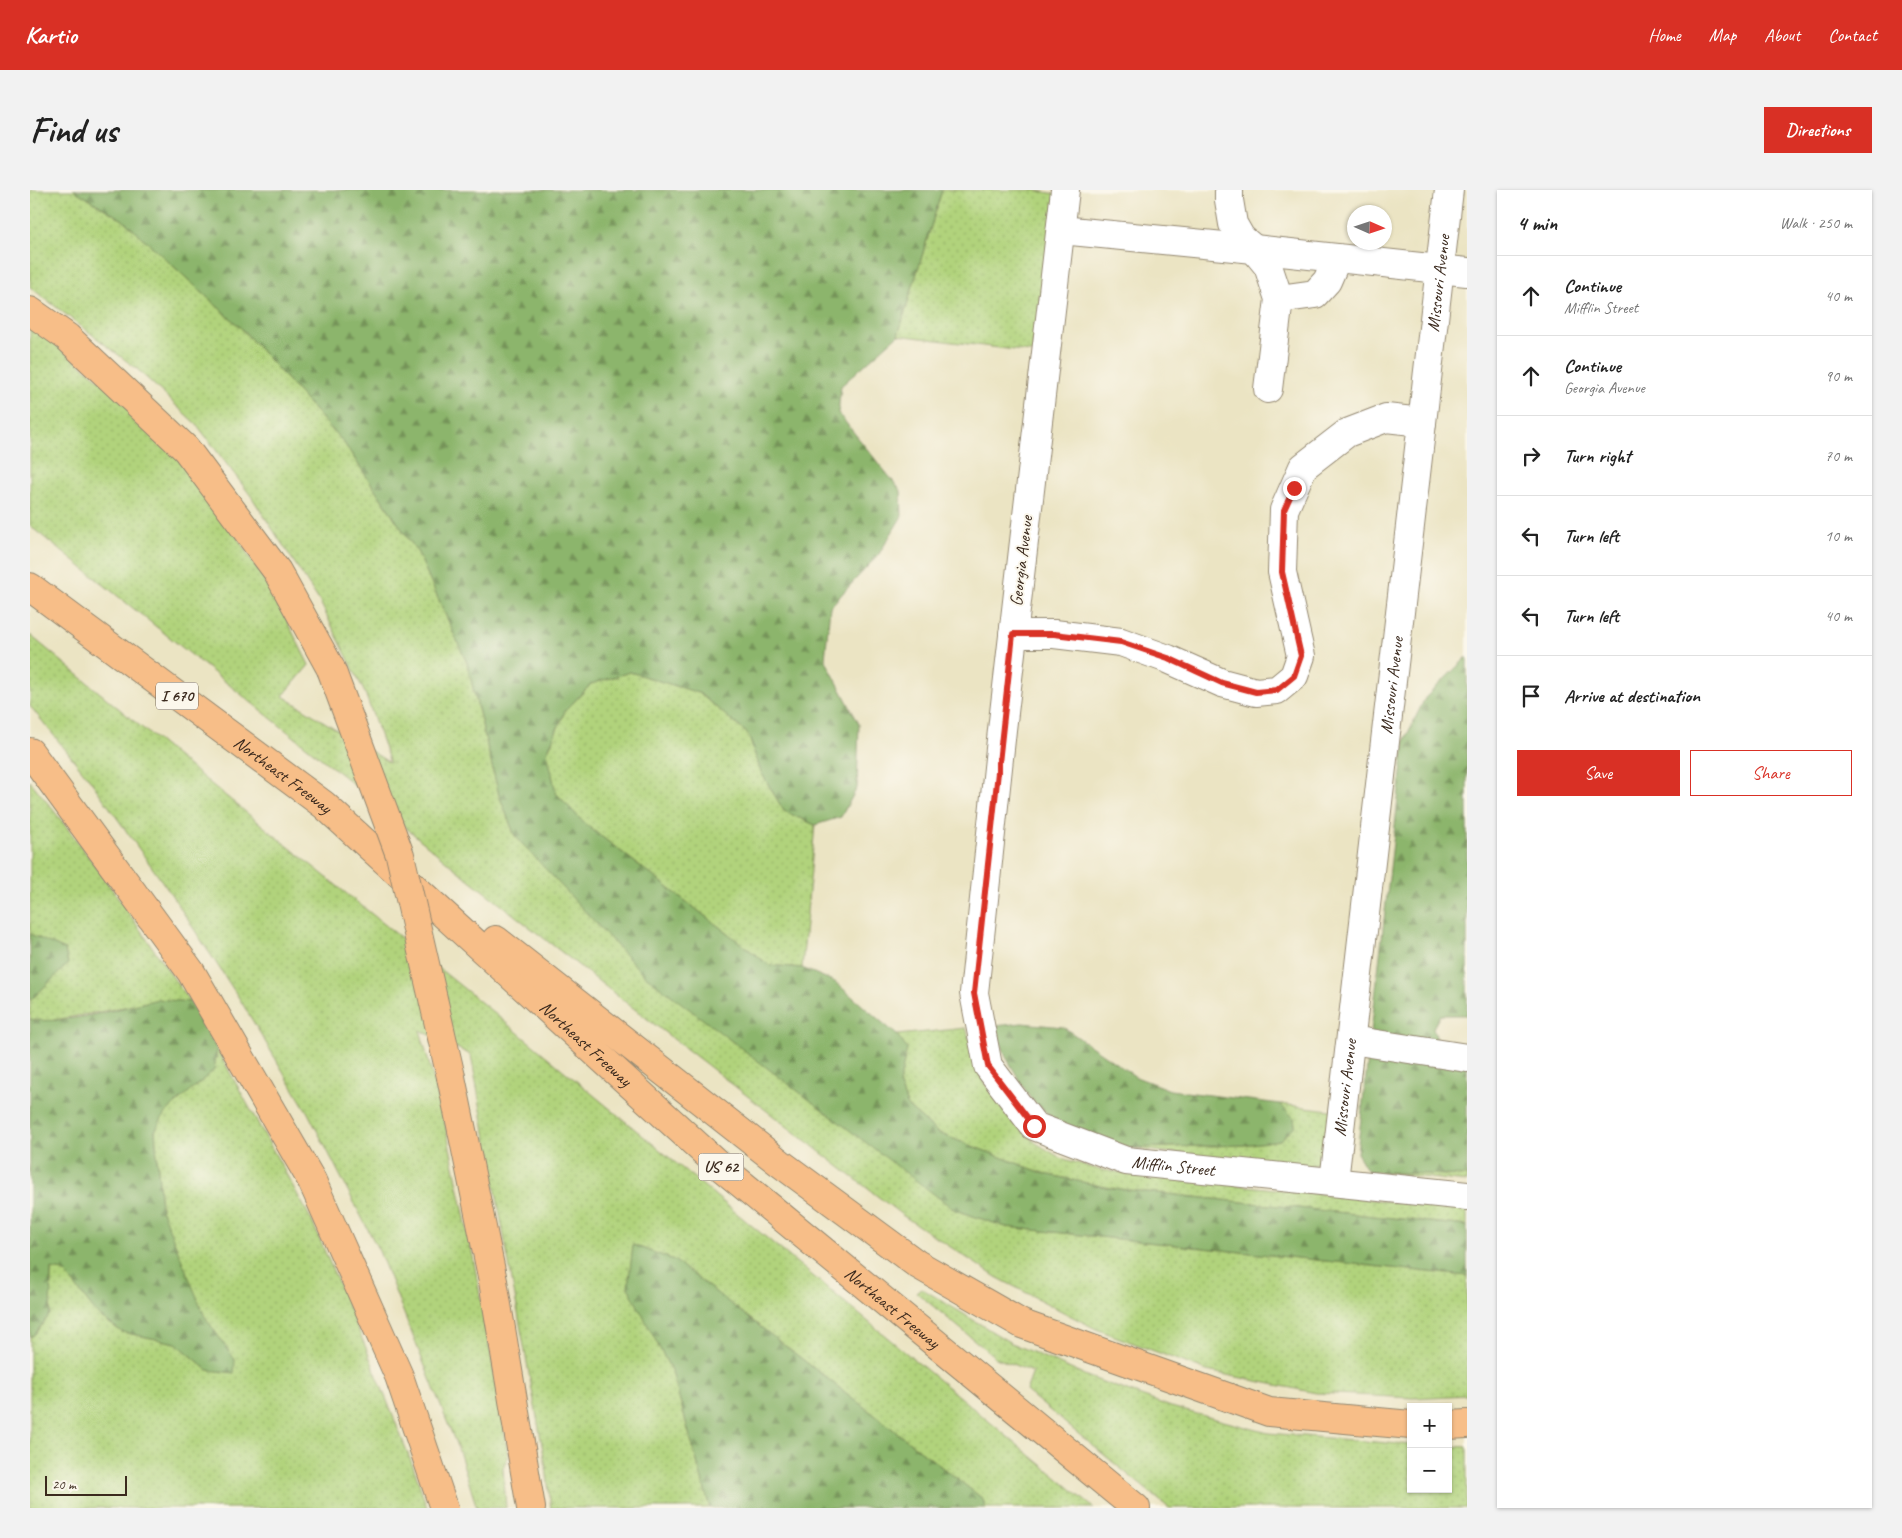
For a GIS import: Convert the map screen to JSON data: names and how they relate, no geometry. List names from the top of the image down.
{
  "streets": {
    "highway": ["I 670", "Northeast Freeway", "US 62"],
    "street": ["Missouri Avenue", "Georgia Avenue", "Mifflin Street"]
  },
  "crossings": [
    ["Missouri Avenue", "Mifflin Street"],
    ["Georgia Avenue", "Mifflin Street"]
  ],
  "scale_bar": "20 m",
  "north": "right",
  "page": {
    "header": "Kartio",
    "nav": [
      "Home",
      "Map",
      "About",
      "Contact"
    ],
    "buttons": [
      "Directions",
      ["Save", "Share"]
    ],
    "title": "Find us",
    "heading": ["4 min", "Walk · 250 m"],
    "list": [
      ["Continue", "Mifflin Street", "40 m"],
      ["Continue", "Georgia Avenue", "90 m"],
      ["Turn right", "70 m"],
      ["Turn left", "10 m"],
      ["Turn left", "40 m"],
      "Arrive at destination"
    ],
    "map_buttons": ["+", "−"],
    "scale": "20 m"
  }
}
